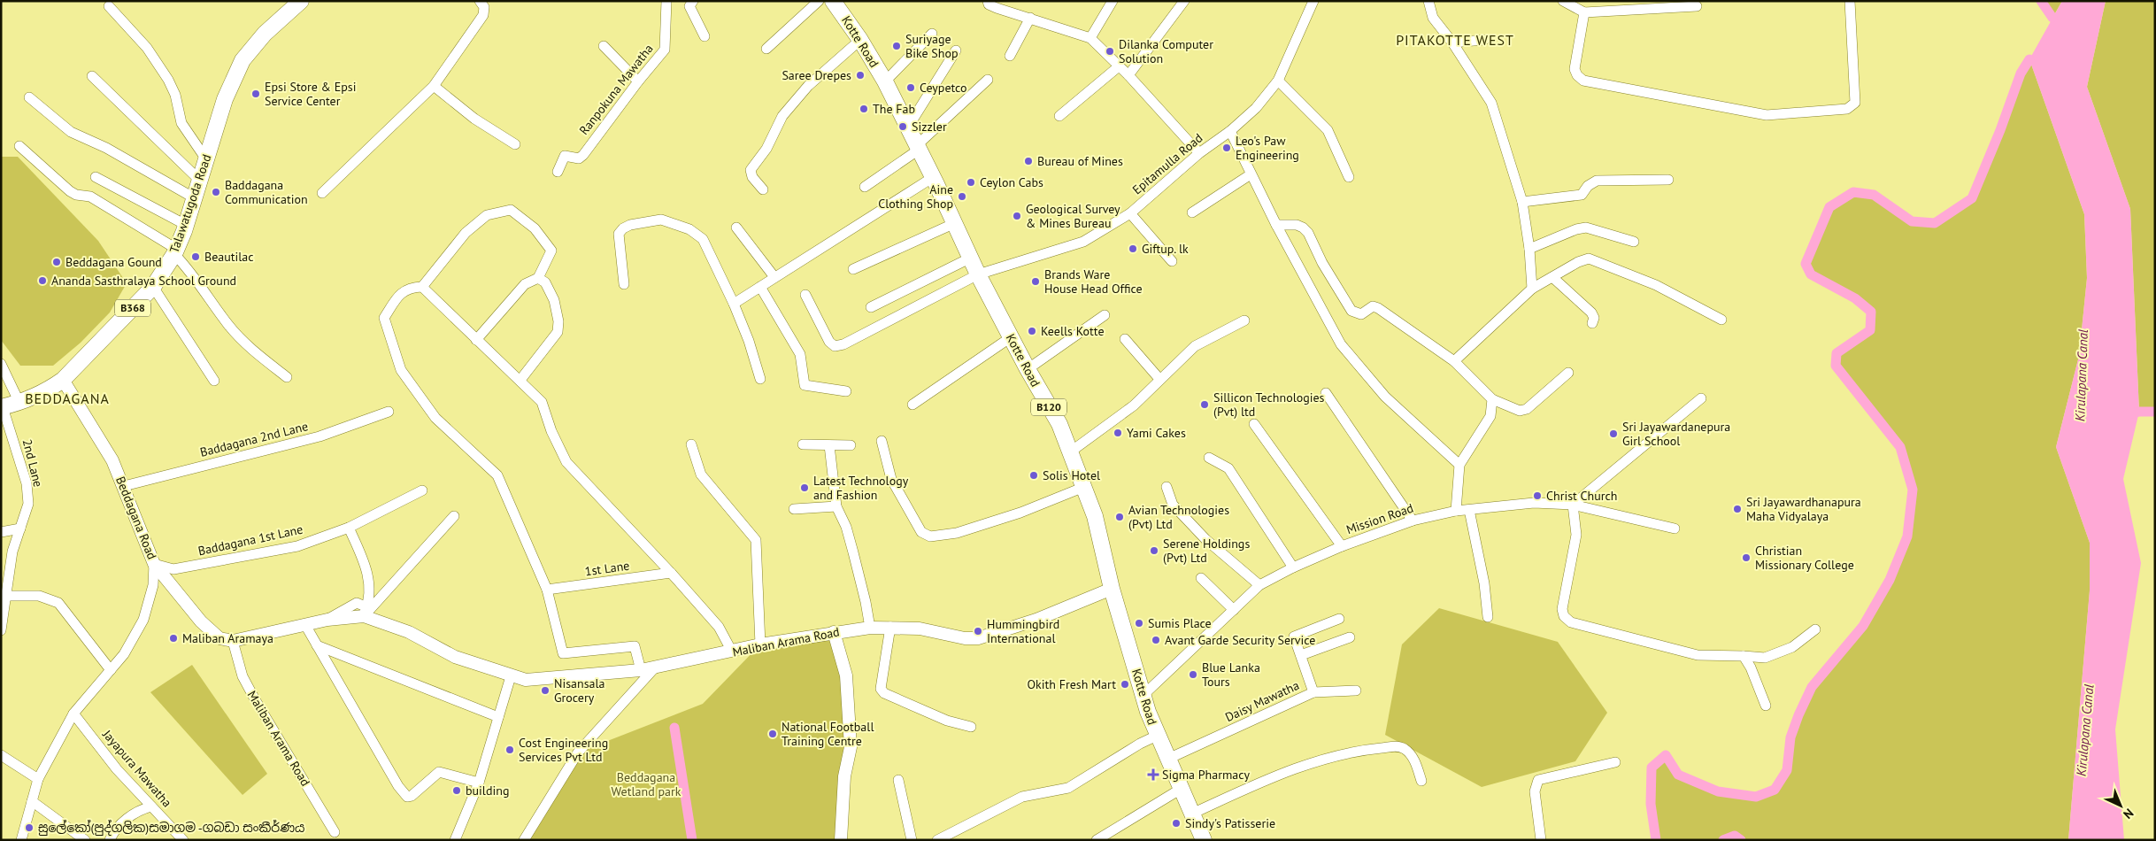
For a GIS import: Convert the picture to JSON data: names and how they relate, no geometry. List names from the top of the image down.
{
  "streets": {
    "main road": [
      "Kotte Road",
      "Talawatugoda Road",
      "B368",
      "B120"
    ],
    "street": [
      "Ranpokuna Mawatha",
      "Epitamulla Road",
      "Baddagana 2nd Lane",
      "2nd Lane",
      "Beddagana Road",
      "Mission Road",
      "Baddagana 1st Lane",
      "1st Lane",
      "Maliban Arama Road",
      "Daisy Mawatha",
      "Jayapura Mawatha"
    ]
  },
  "crossings": [
    ["Kotte Road", "Epitamulla Road"],
    ["Kotte Road", "Mission Road"],
    ["Kotte Road", "Maliban Arama Road"],
    ["Kotte Road", "Daisy Mawatha"],
    ["Talawatugoda Road", "2nd Lane"],
    ["Talawatugoda Road", "Beddagana Road"],
    ["Baddagana 2nd Lane", "Beddagana Road"],
    ["Beddagana Road", "Baddagana 1st Lane"],
    ["Beddagana Road", "Maliban Arama Road"]
  ],
  "districts": ["PITAKOTTE WEST", "BEDDAGANA"],
  "water": ["Kirulapana Canal"],
  "parks": ["Beddagana Wetland park"],
  "places": {
    "other": [
      "Suriyage Bike Shop",
      "Dilanka Computer Solution",
      "Saree Drepes",
      "Ceypetco",
      "Epsi Store & Epsi Service Center",
      "The Fab",
      "Sizzler",
      "Leo's Paw Engineering",
      "Bureau of Mines",
      "Ceylon Cabs",
      "Baddagana Communication",
      "Aine Clothing Shop",
      "Geological Survey & Mines Bureau",
      "Giftup. lk",
      "Beautilac",
      "Beddagana Gound",
      "Ananda Sasthralaya School Ground",
      "Brands Ware House Head Office",
      "Keells Kotte",
      "Sillicon Technologies (Pvt) ltd",
      "Yami Cakes",
      "Sri Jayawardanepura Girl School",
      "Solis Hotel",
      "Latest Technology and Fashion",
      "Christ Church",
      "Sri Jayawardhanapura Maha Vidyalaya",
      "Avian Technologies (Pvt) Ltd",
      "Serene Holdings (Pvt) Ltd",
      "Christian Missionary College",
      "Sumis Place",
      "Hummingbird International",
      "Maliban Aramaya",
      "Avant Garde Security Service",
      "Blue Lanka Tours",
      "Okith Fresh Mart",
      "Nisansala Grocery",
      "National Football Training Centre",
      "Cost Engineering Services Pvt Ltd",
      "building",
      "Sindy's Patisserie",
      "සුලේකෝ(පුද්ගලික)සමාගම -ගබඩා සංකීර්ණය"
    ],
    "health": ["Sigma Pharmacy"]
  },
  "north": "bottom right"
}
